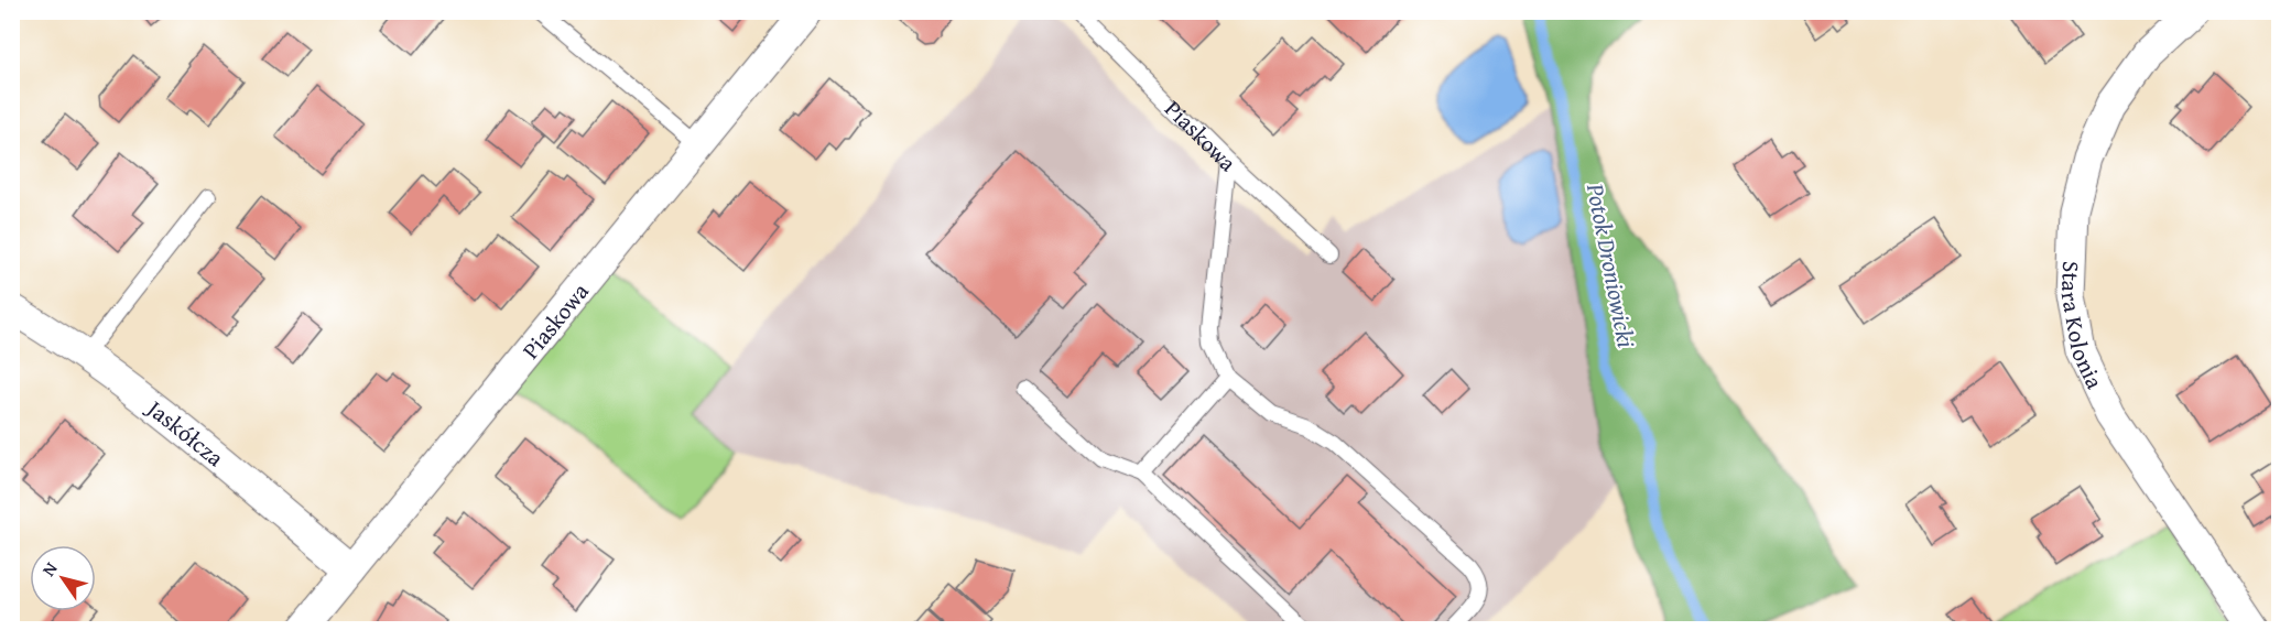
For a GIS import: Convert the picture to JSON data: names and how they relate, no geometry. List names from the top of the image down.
{
  "streets": {
    "street": ["Piaskowa", "Stara Kolonia", "Jaskółcza"]
  },
  "crossings": [
    ["Piaskowa", "Jaskółcza"]
  ],
  "water": ["Potok Droniowicki"],
  "north": "top left"
}
